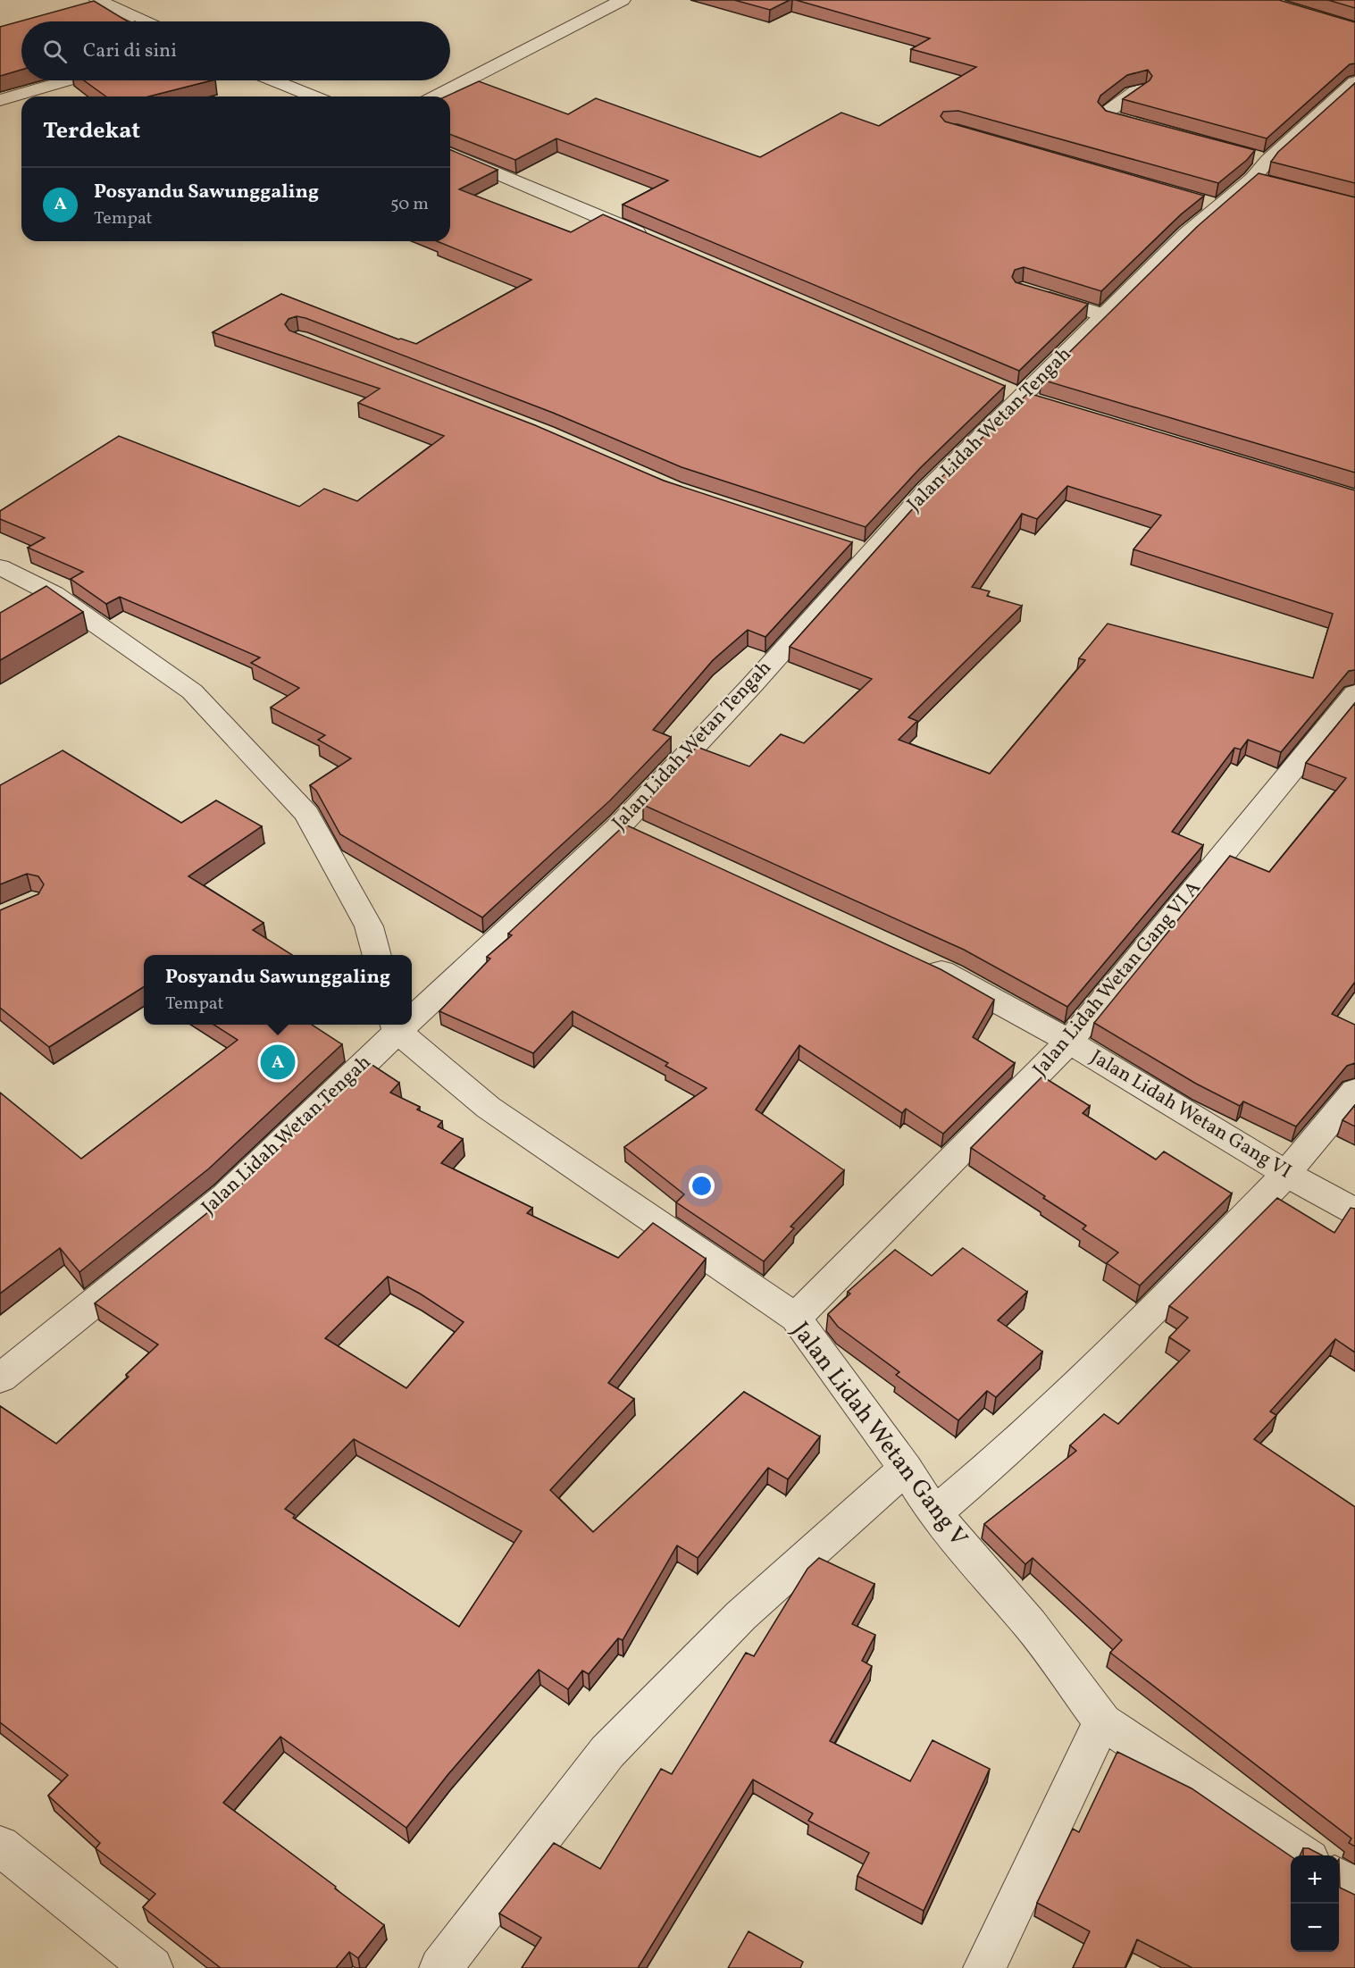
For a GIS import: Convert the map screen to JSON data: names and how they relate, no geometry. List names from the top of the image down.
{
  "streets": {
    "street": [
      "Jalan Lidah Wetan Tengah",
      "Jalan Lidah Wetan Gang VI A",
      "Jalan Lidah Wetan Gang VI",
      "Jalan Lidah Wetan Gang V"
    ]
  },
  "crossings": [
    ["Jalan Lidah Wetan Tengah", "Jalan Lidah Wetan Gang V"],
    ["Jalan Lidah Wetan Gang VI A", "Jalan Lidah Wetan Gang VI"],
    ["Jalan Lidah Wetan Gang VI A", "Jalan Lidah Wetan Gang V"]
  ],
  "page": {
    "search": "Cari di sini",
    "heading": "Terdekat",
    "list": [
      {
        "mark": "A",
        "name": "Posyandu Sawunggaling",
        "note": "Tempat",
        "value": "50 m"
      }
    ],
    "popup": ["Posyandu Sawunggaling", "Tempat"],
    "pins": "A",
    "map_buttons": ["+", "−"]
  }
}
